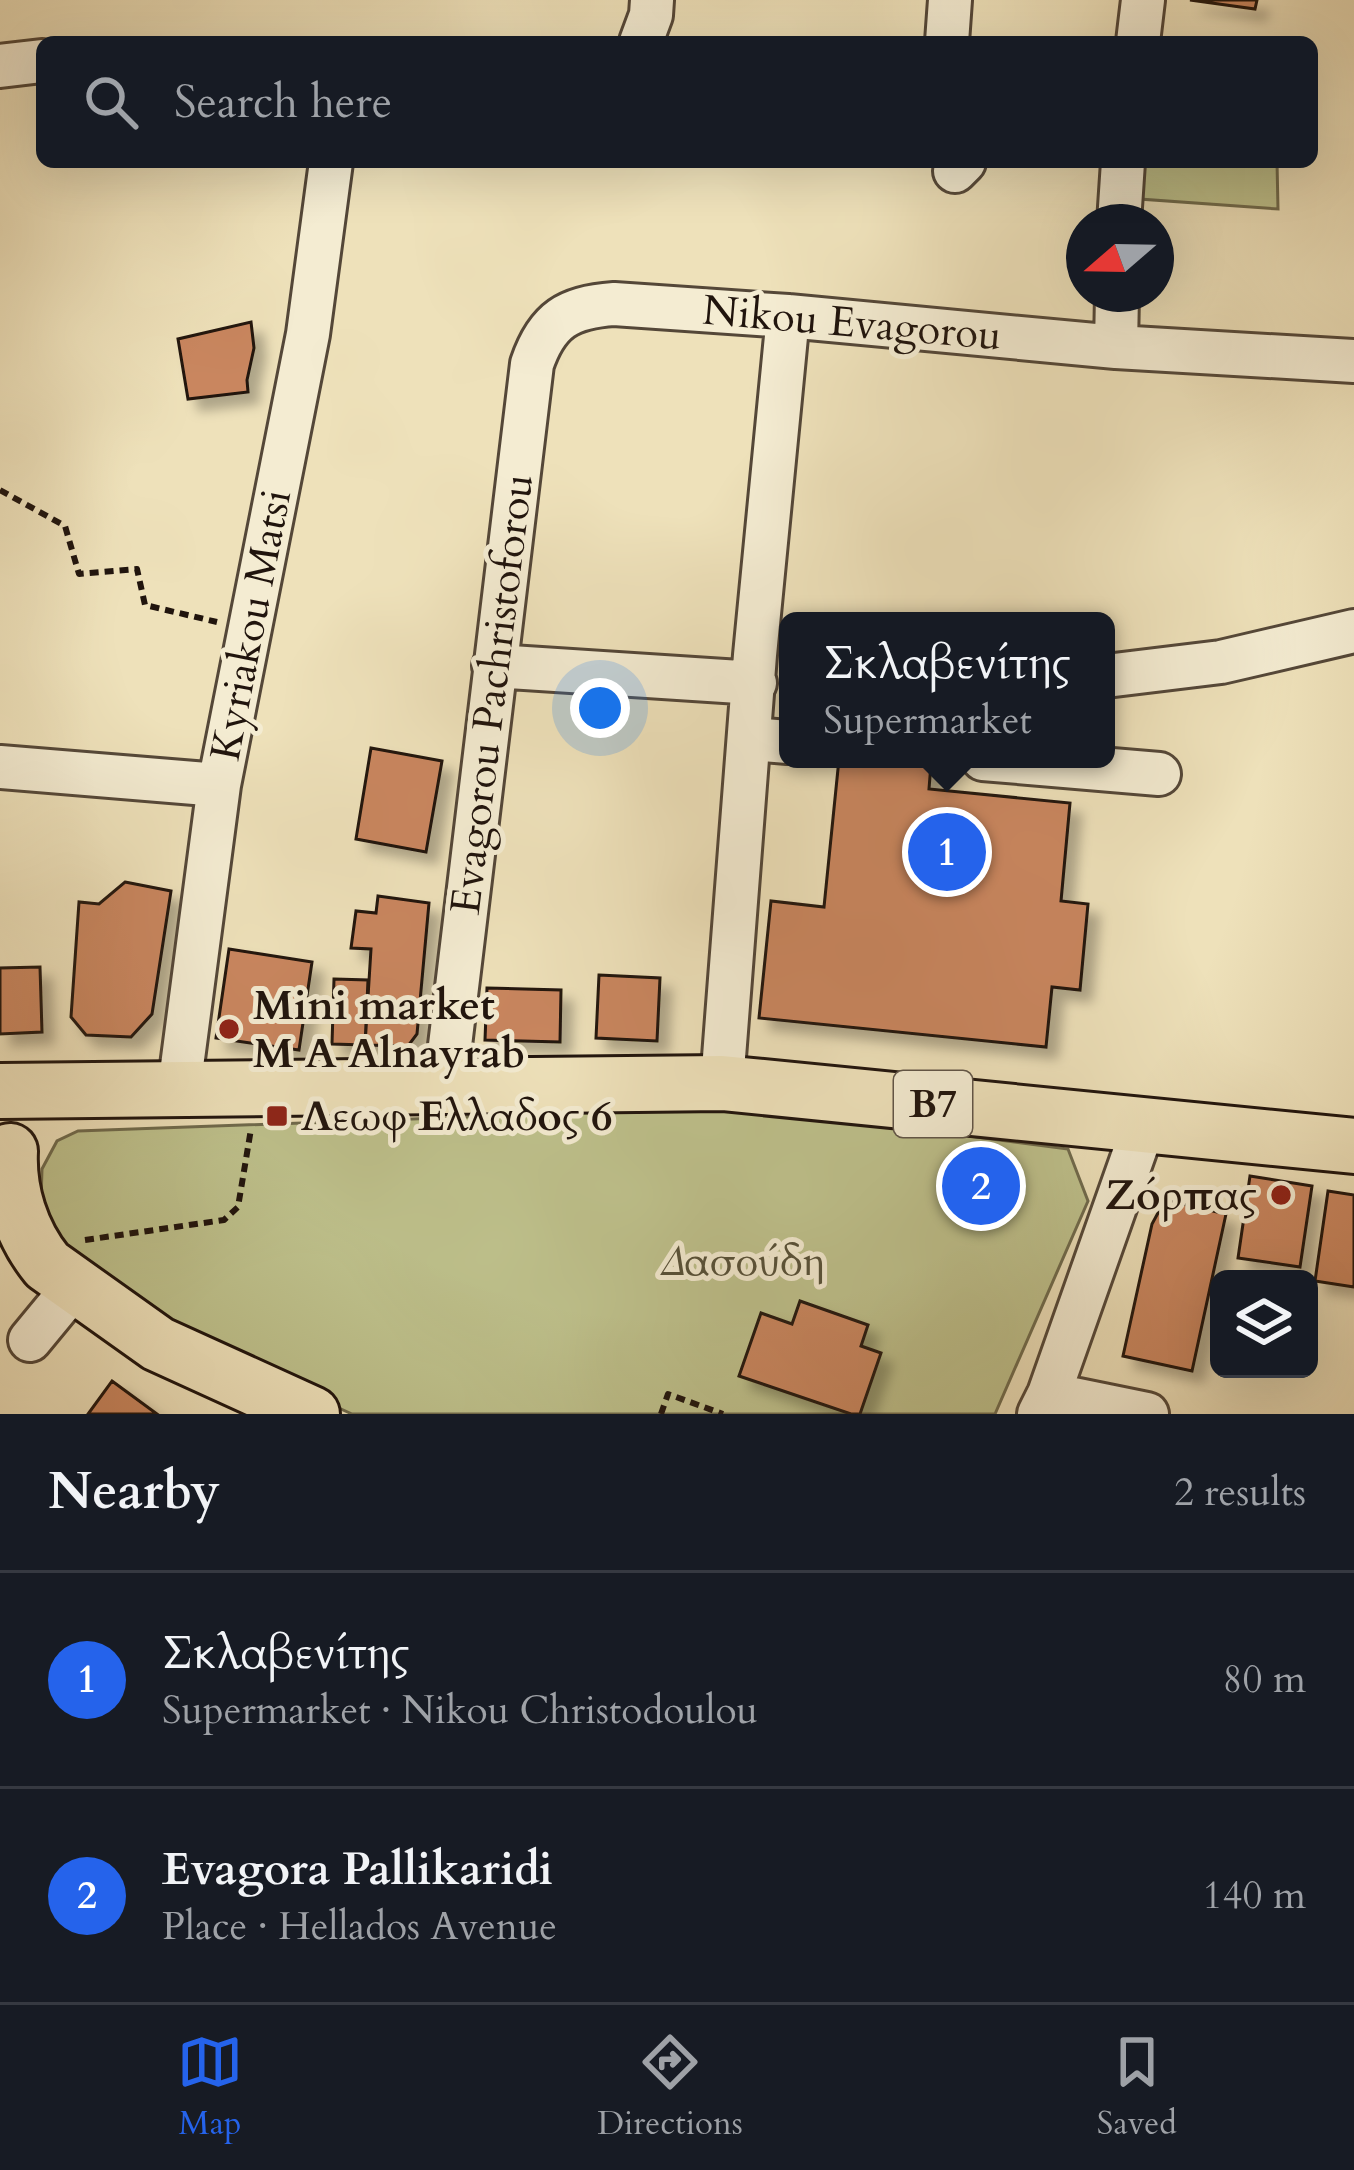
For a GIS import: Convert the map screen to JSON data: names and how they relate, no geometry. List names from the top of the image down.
{
  "streets": {
    "main road": ["B7"],
    "street": ["Nikou Evagorou", "Kyriakou Matsi", "Evagorou Pachristoforou"]
  },
  "crossings": [
    ["Nikou Evagorou", "Evagorou Pachristoforou"],
    ["Kyriakou Matsi", "B7"],
    ["Evagorou Pachristoforou", "B7"]
  ],
  "parks": ["Δασούδη"],
  "places": {
    "other": ["Mini market M A Alnayrab", "Ζόρπας"],
    "transit": ["Λεωφ Ελλαδος 6"]
  },
  "north": "left",
  "page": {
    "search": "Search here",
    "popup": ["Σκλαβενίτης", "Supermarket"],
    "pins": ["1", "2"],
    "heading": ["Nearby", "2 results"],
    "list": [
      {
        "mark": "1",
        "name": "Σκλαβενίτης",
        "note": "Supermarket · Nikou Christodoulou",
        "value": "80 m"
      },
      {
        "mark": "2",
        "name": "Evagora Pallikaridi",
        "note": "Place · Hellados Avenue",
        "value": "140 m"
      }
    ],
    "nav": ["Map", "Directions", "Saved"]
  }
}
